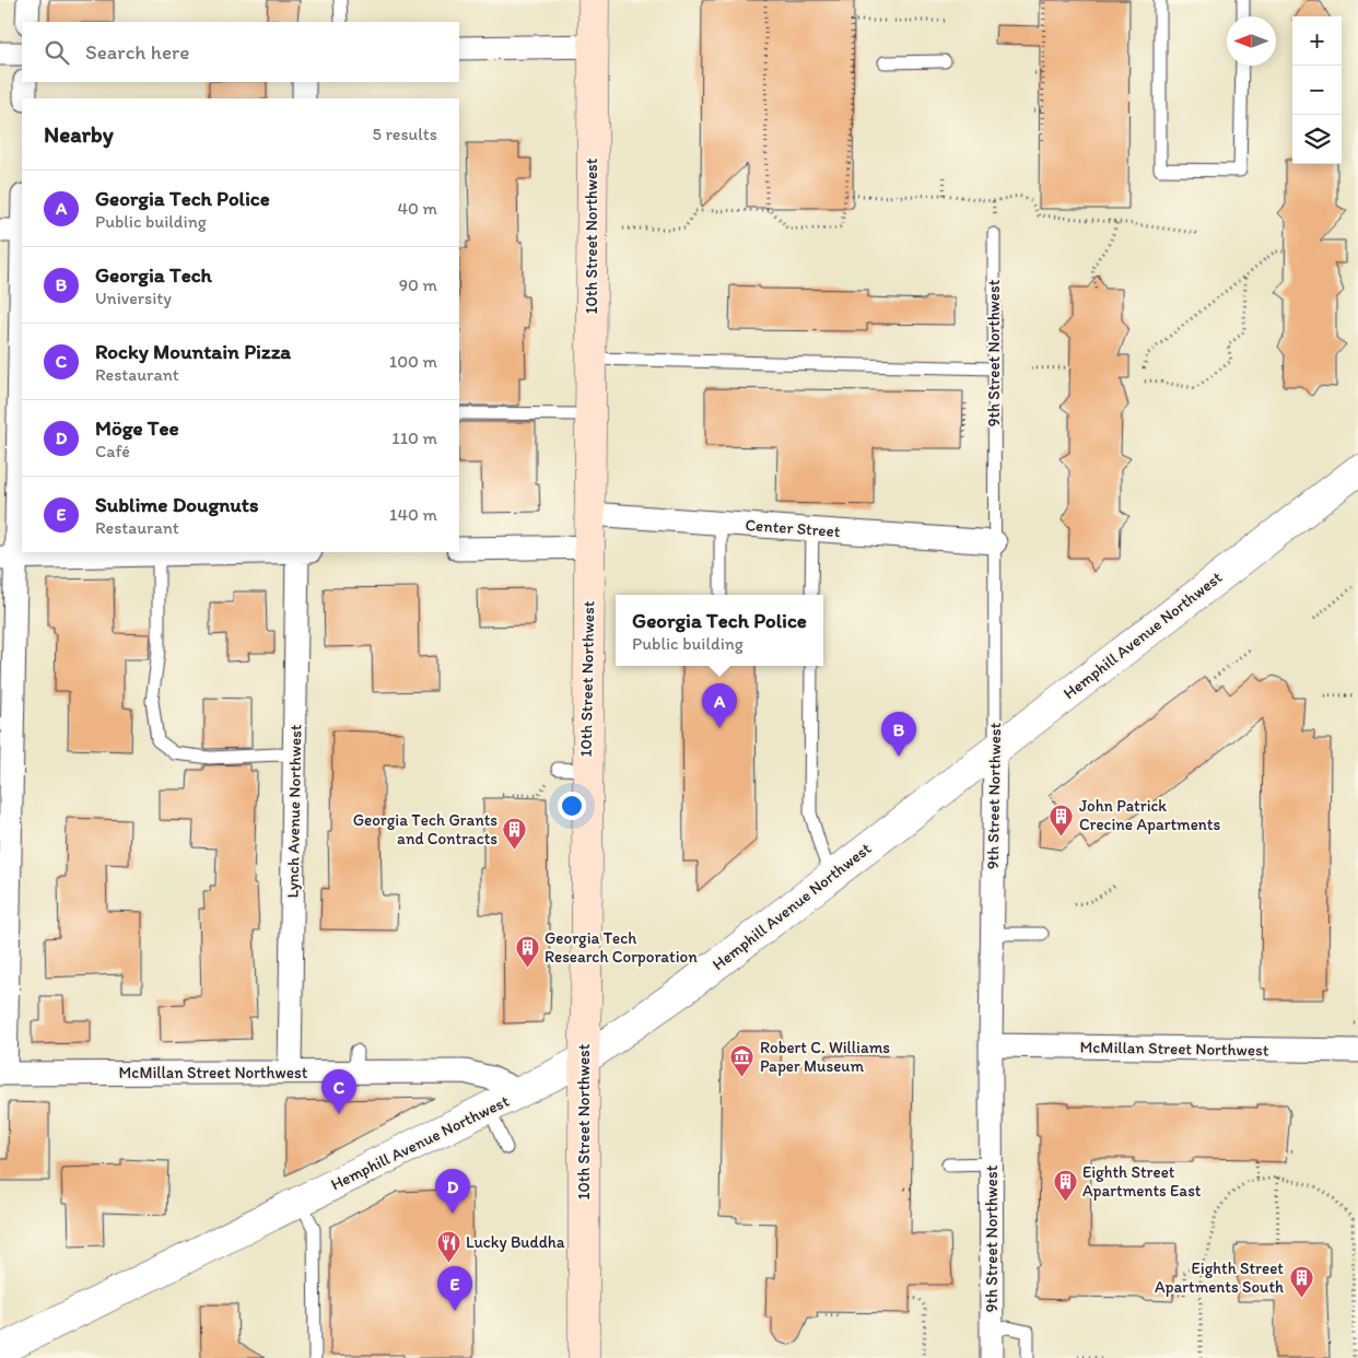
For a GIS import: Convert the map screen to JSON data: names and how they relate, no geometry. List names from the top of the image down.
{
  "streets": {
    "main road": ["10th Street Northwest"],
    "street": [
      "9th Street Northwest",
      "Center Street",
      "Hemphill Avenue Northwest",
      "Lynch Avenue Northwest",
      "McMillan Street Northwest"
    ]
  },
  "crossings": [
    ["10th Street Northwest", "Center Street"],
    ["10th Street Northwest", "Hemphill Avenue Northwest"],
    ["9th Street Northwest", "Center Street"],
    ["9th Street Northwest", "Hemphill Avenue Northwest"],
    ["9th Street Northwest", "McMillan Street Northwest"],
    ["Hemphill Avenue Northwest", "McMillan Street Northwest"],
    ["Lynch Avenue Northwest", "McMillan Street Northwest"]
  ],
  "places": {
    "building": [
      "John Patrick Crecine Apartments",
      "Georgia Tech Grants and Contracts",
      "Georgia Tech Research Corporation",
      "Eighth Street Apartments East",
      "Eighth Street Apartments South"
    ],
    "museum": ["Robert C. Williams Paper Museum"],
    "restaurant": ["Lucky Buddha"]
  },
  "north": "left",
  "page": {
    "map_buttons": ["+", "−"],
    "search": "Search here",
    "heading": ["Nearby", "5 results"],
    "list": [
      {
        "mark": "A",
        "name": "Georgia Tech Police",
        "note": "Public building",
        "value": "40 m"
      },
      {
        "mark": "B",
        "name": "Georgia Tech",
        "note": "University",
        "value": "90 m"
      },
      {
        "mark": "C",
        "name": "Rocky Mountain Pizza",
        "note": "Restaurant",
        "value": "100 m"
      },
      {
        "mark": "D",
        "name": "Möge Tee",
        "note": "Café",
        "value": "110 m"
      },
      {
        "mark": "E",
        "name": "Sublime Dougnuts",
        "note": "Restaurant",
        "value": "140 m"
      }
    ],
    "popup": ["Georgia Tech Police", "Public building"],
    "pins": [
      "A",
      "B",
      "C",
      "D",
      "E"
    ]
  }
}
